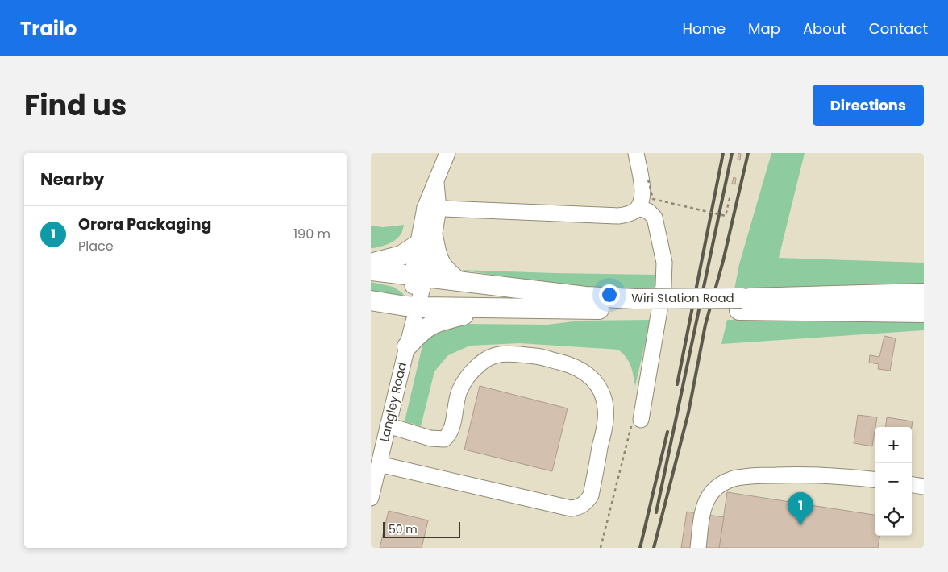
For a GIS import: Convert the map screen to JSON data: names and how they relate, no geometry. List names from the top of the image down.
{
  "streets": {
    "main road": ["Wiri Station Road"],
    "street": ["Langley Road"]
  },
  "crossings": [
    ["Wiri Station Road", "Langley Road"]
  ],
  "scale_bar": "50 m",
  "page": {
    "header": "Trailo",
    "nav": [
      "Home",
      "Map",
      "About",
      "Contact"
    ],
    "title": "Find us",
    "buttons": "Directions",
    "heading": "Nearby",
    "list": [
      {
        "mark": "1",
        "name": "Orora Packaging",
        "note": "Place",
        "value": "190 m"
      }
    ],
    "map_buttons": ["+", "−"],
    "pins": "1",
    "scale": "50 m"
  }
}
